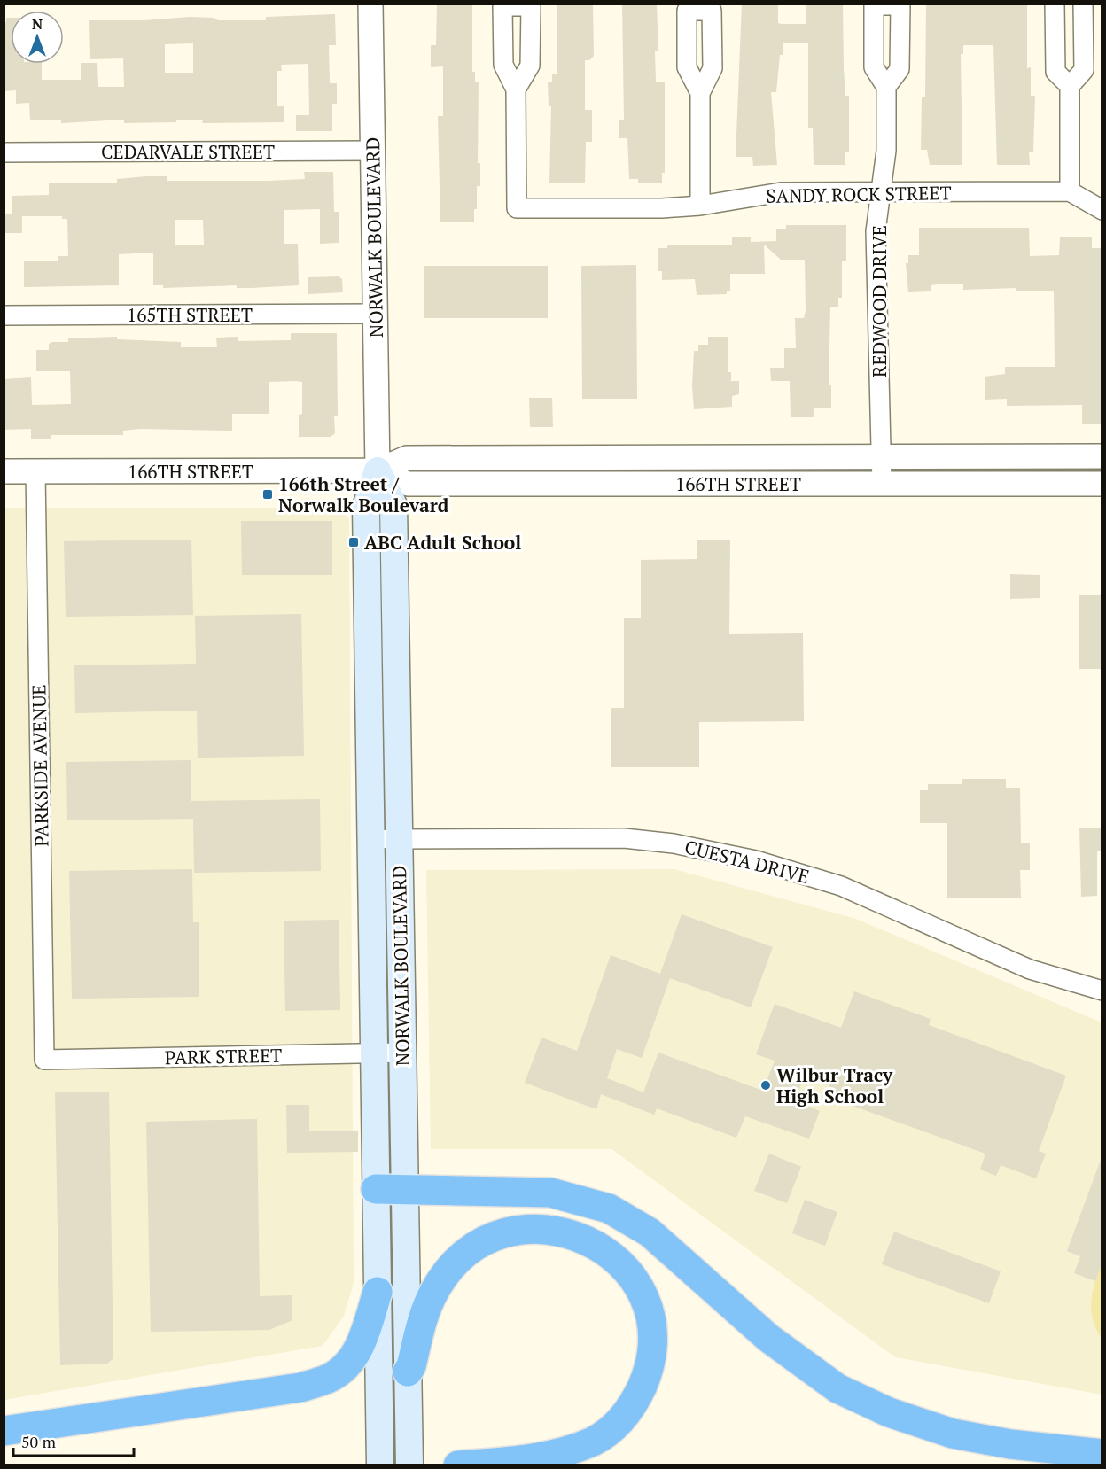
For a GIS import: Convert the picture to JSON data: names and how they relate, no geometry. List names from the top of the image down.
{
  "streets": {
    "main road": ["NORWALK BOULEVARD"],
    "street": [
      "CEDARVALE STREET",
      "SANDY ROCK STREET",
      "REDWOOD DRIVE",
      "165TH STREET",
      "166TH STREET",
      "PARKSIDE AVENUE",
      "CUESTA DRIVE",
      "PARK STREET"
    ]
  },
  "crossings": [
    ["CEDARVALE STREET", "NORWALK BOULEVARD"],
    ["SANDY ROCK STREET", "REDWOOD DRIVE"],
    ["NORWALK BOULEVARD", "165TH STREET"],
    ["NORWALK BOULEVARD", "166TH STREET"],
    ["NORWALK BOULEVARD", "CUESTA DRIVE"],
    ["NORWALK BOULEVARD", "PARK STREET"],
    ["REDWOOD DRIVE", "166TH STREET"],
    ["166TH STREET", "PARKSIDE AVENUE"],
    ["PARKSIDE AVENUE", "PARK STREET"]
  ],
  "places": {
    "transit": ["166th Street / Norwalk Boulevard", "ABC Adult School"],
    "other": ["Wilbur Tracy High School"]
  },
  "scale_bar": "50 m",
  "north": "top"
}
